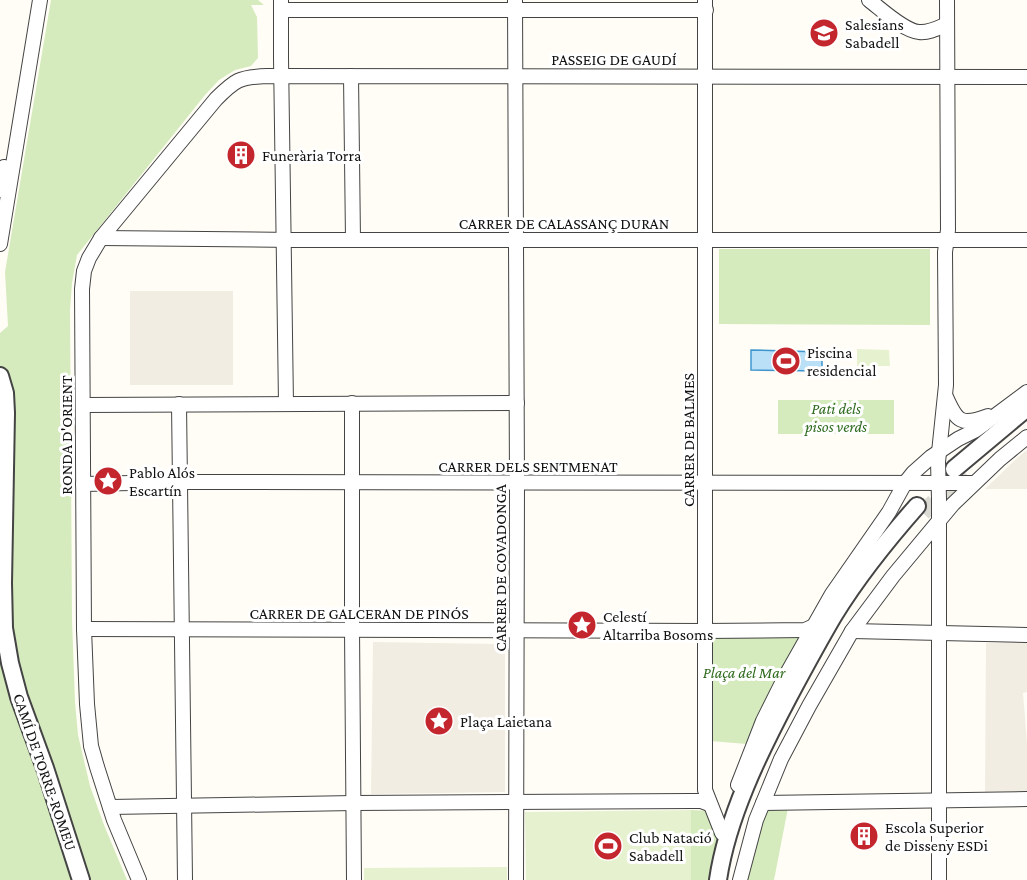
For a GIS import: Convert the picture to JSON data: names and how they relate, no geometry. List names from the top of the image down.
{
  "streets": {
    "street": [
      "PASSEIG DE GAUDÍ",
      "CARRER DE CALASSANÇ DURAN",
      "RONDA D'ORIENT",
      "CARRER DE BALMES",
      "CARRER DELS SENTMENAT",
      "CARRER DE COVADONGA",
      "CARRER DE GALCERAN DE PINÓS",
      "CAMÍ DE TORRE-ROMEU"
    ]
  },
  "crossings": [
    ["PASSEIG DE GAUDÍ", "RONDA D'ORIENT"],
    ["PASSEIG DE GAUDÍ", "CARRER DE BALMES"],
    ["PASSEIG DE GAUDÍ", "CARRER DE COVADONGA"],
    ["CARRER DE CALASSANÇ DURAN", "RONDA D'ORIENT"],
    ["CARRER DE CALASSANÇ DURAN", "CARRER DE BALMES"],
    ["CARRER DE CALASSANÇ DURAN", "CARRER DE COVADONGA"],
    ["RONDA D'ORIENT", "CARRER DELS SENTMENAT"],
    ["RONDA D'ORIENT", "CARRER DE GALCERAN DE PINÓS"],
    ["CARRER DE BALMES", "CARRER DELS SENTMENAT"],
    ["CARRER DE BALMES", "CARRER DE GALCERAN DE PINÓS"],
    ["CARRER DELS SENTMENAT", "CARRER DE COVADONGA"],
    ["CARRER DE COVADONGA", "CARRER DE GALCERAN DE PINÓS"]
  ],
  "parks": ["Pati dels pisos verds", "Plaça del Mar"],
  "places": {
    "school or university": ["Salesians Sabadell"],
    "building": ["Funerària Torra", "Escola Superior de Disseny ESDi"],
    "sports": ["Piscina residencial", "Club Natació Sabadell"],
    "place": ["Pablo Alós Escartín", "Celestí Altarriba Bosoms", "Plaça Laietana"]
  }
}
